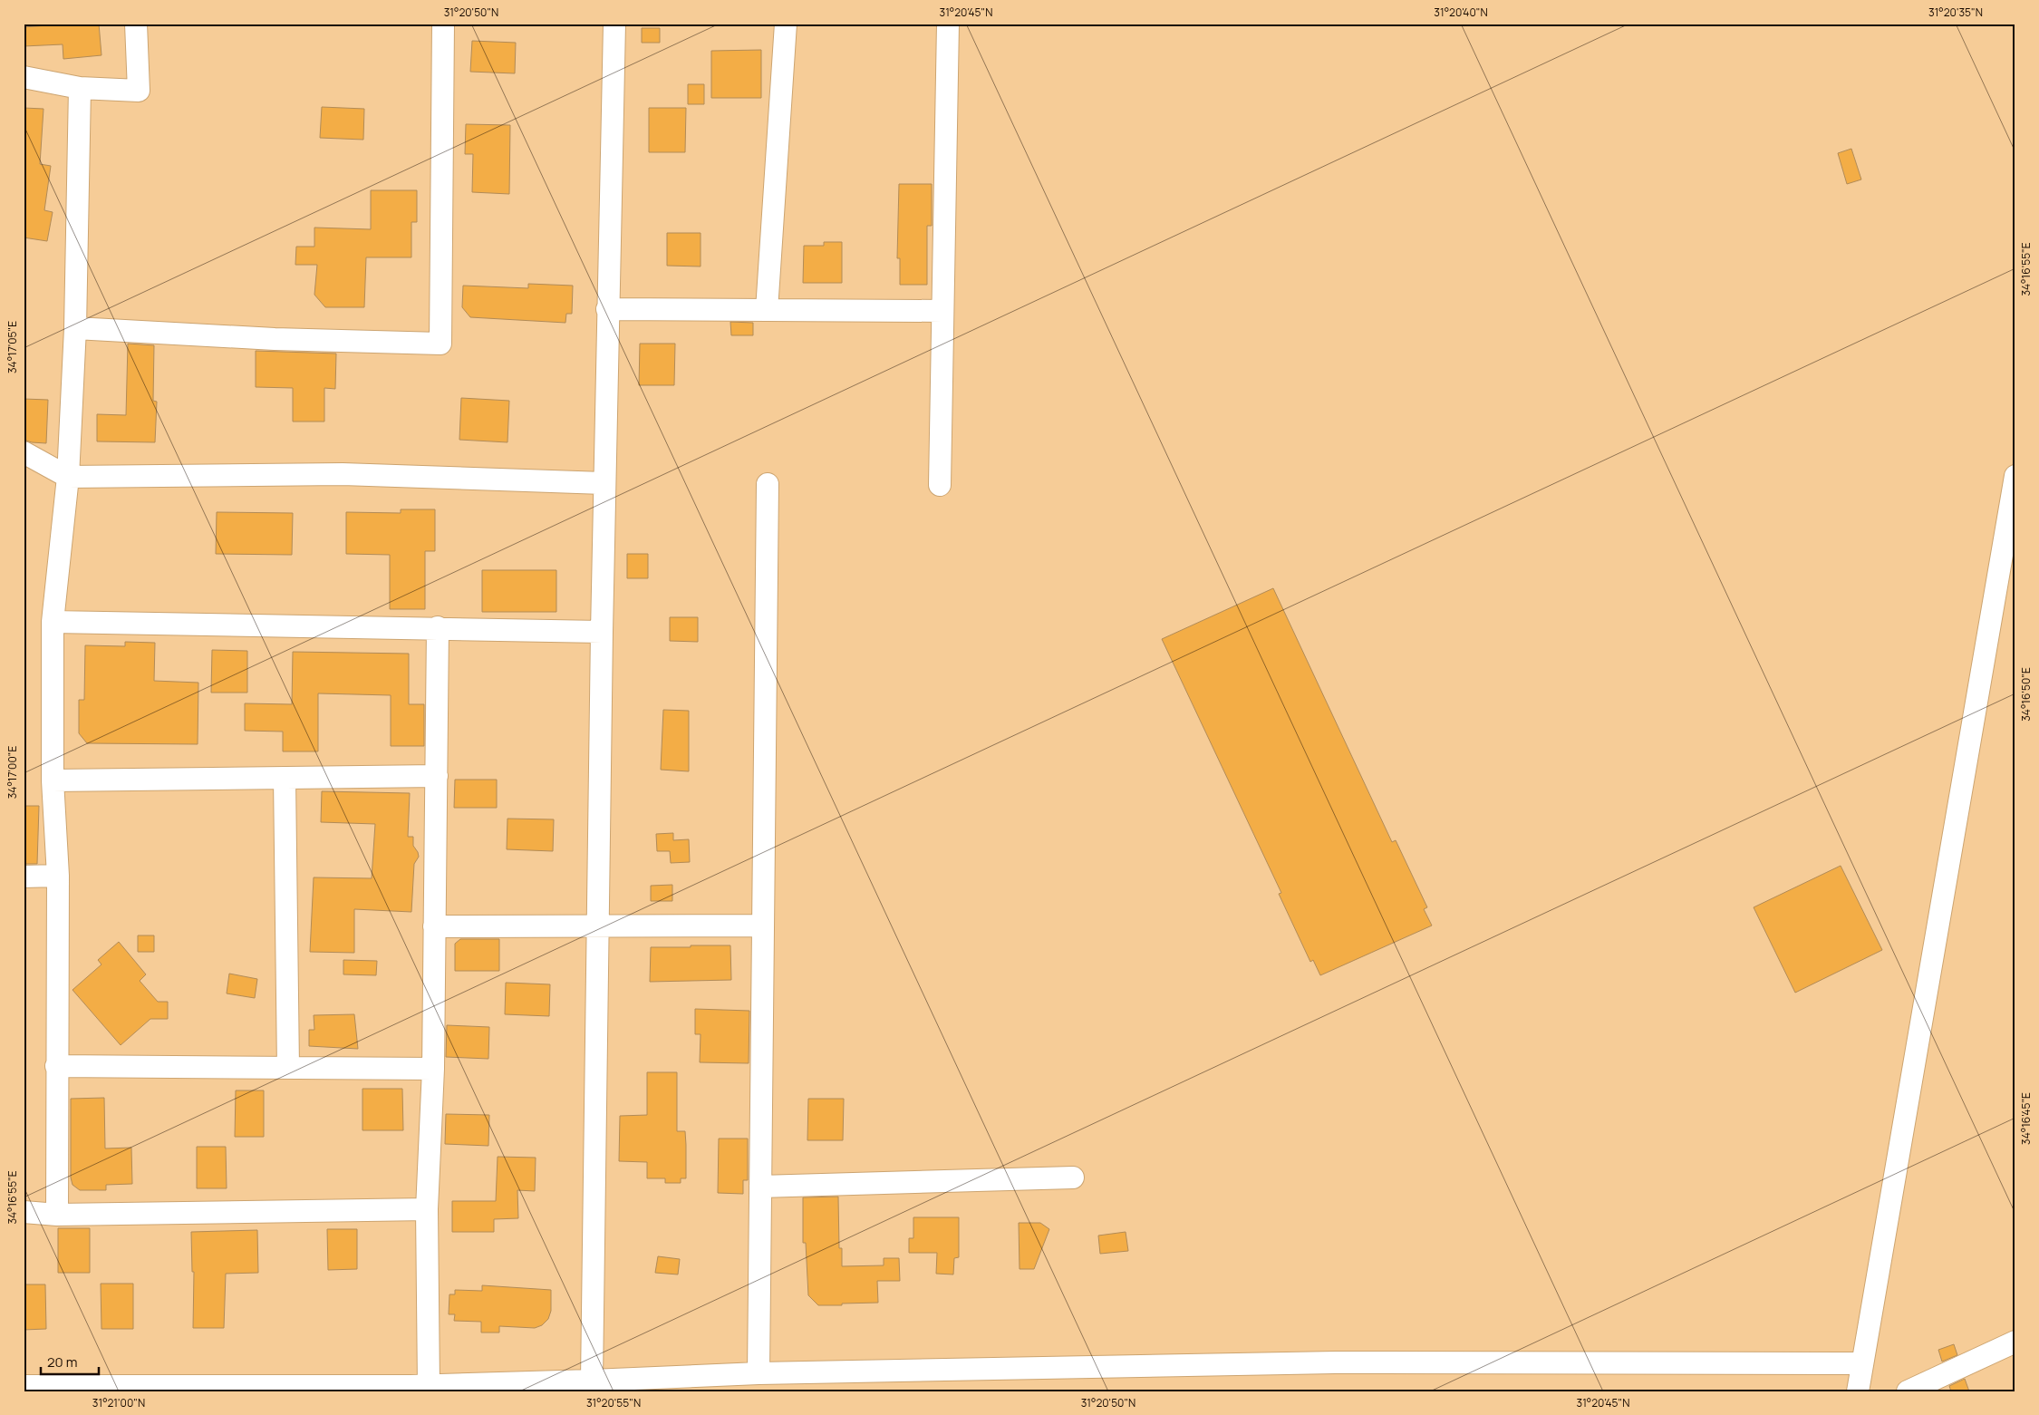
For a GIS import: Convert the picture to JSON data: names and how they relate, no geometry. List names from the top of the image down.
{
  "scale_bar": "20 m",
  "coordinates": [
    "31°20'50\"N",
    "31°20'45\"N",
    "31°20'40\"N",
    "31°20'35\"N",
    "34°16'55\"E",
    "34°17'05\"E",
    "34°16'50\"E",
    "34°17'00\"E",
    "34°16'45\"E",
    "31°21'00\"N",
    "31°20'55\"N"
  ]
}
